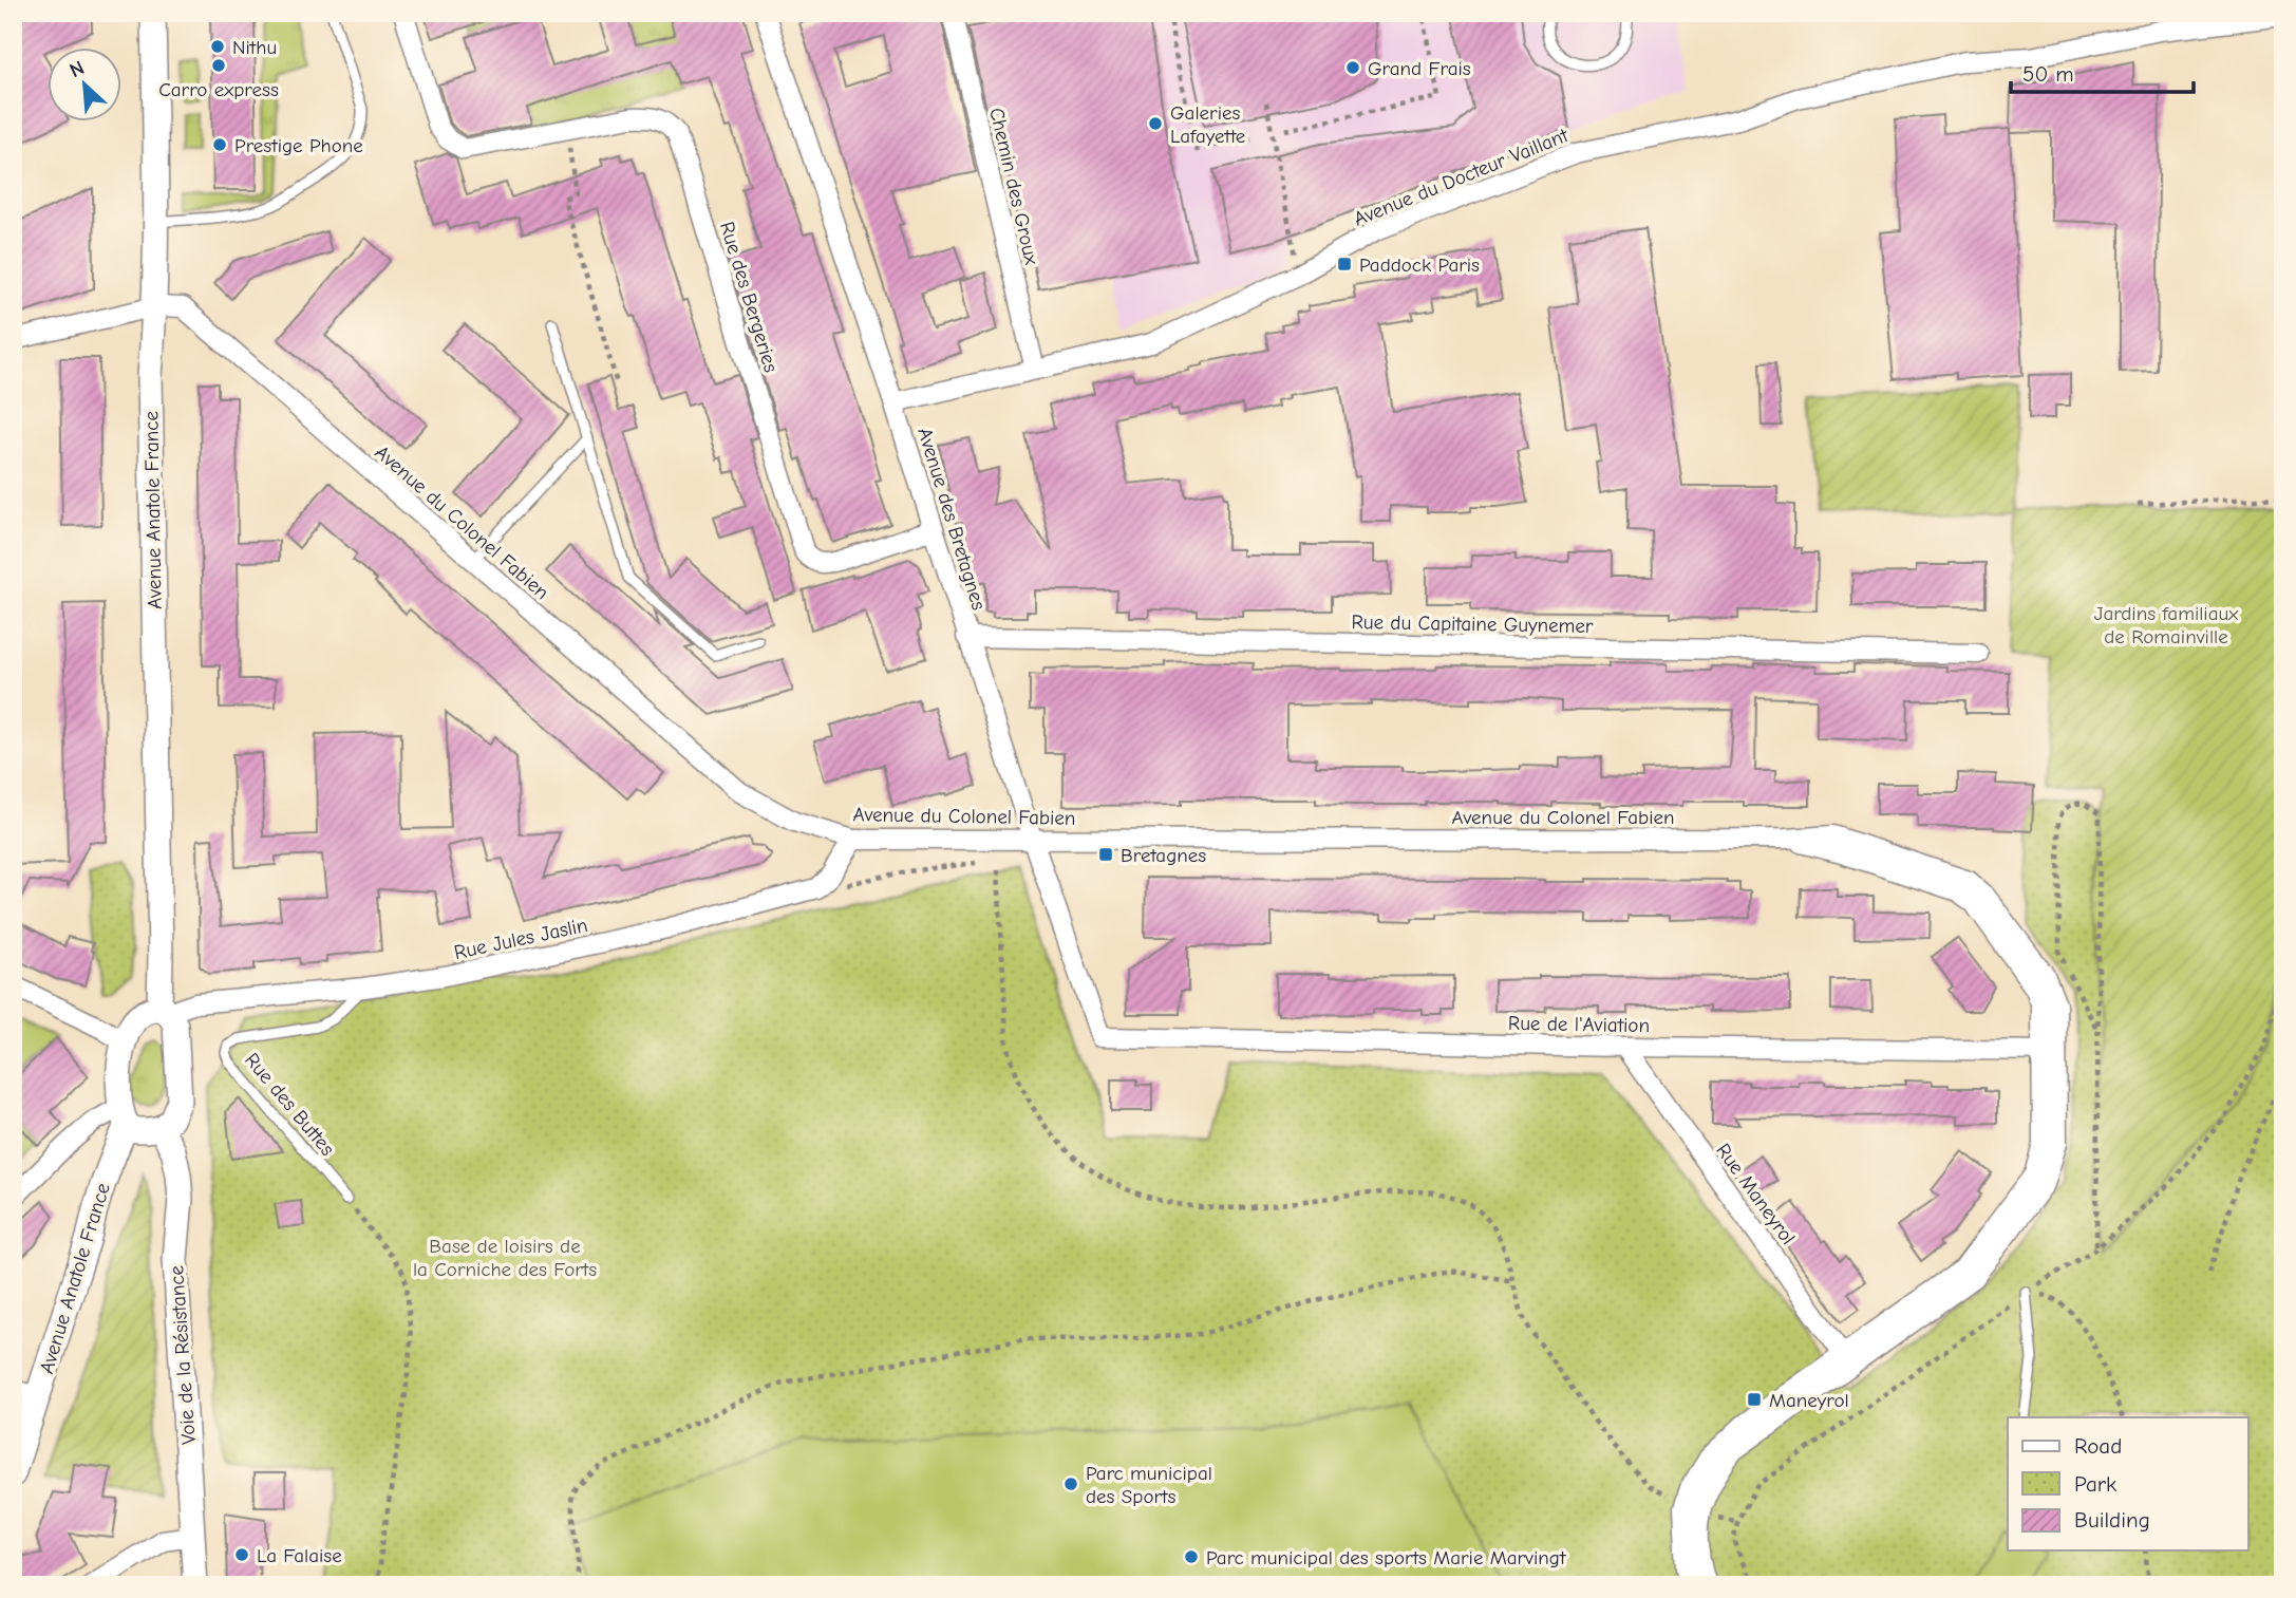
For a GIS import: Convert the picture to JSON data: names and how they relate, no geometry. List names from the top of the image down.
{
  "streets": {
    "street": [
      "Avenue du Docteur Vaillant",
      "Chemin des Groux",
      "Rue des Bergeries",
      "Avenue Anatole France",
      "Avenue des Bretagnes",
      "Avenue du Colonel Fabien",
      "Rue du Capitaine Guynemer",
      "Rue Jules Jaslin",
      "Rue de l'Aviation",
      "Rue Maneyrol",
      "Voie de la Résistance"
    ],
    "lane": ["Rue des Buttes"]
  },
  "crossings": [
    ["Avenue du Docteur Vaillant", "Chemin des Groux"],
    ["Avenue du Docteur Vaillant", "Avenue des Bretagnes"],
    ["Rue des Bergeries", "Avenue des Bretagnes"],
    ["Avenue Anatole France", "Avenue du Colonel Fabien"],
    ["Avenue Anatole France", "Rue Jules Jaslin"],
    ["Avenue Anatole France", "Voie de la Résistance"],
    ["Avenue des Bretagnes", "Avenue du Colonel Fabien"],
    ["Avenue des Bretagnes", "Rue du Capitaine Guynemer"],
    ["Avenue des Bretagnes", "Rue de l'Aviation"],
    ["Avenue du Colonel Fabien", "Rue de l'Aviation"],
    ["Avenue du Colonel Fabien", "Rue Maneyrol"],
    ["Rue Jules Jaslin", "Rue des Buttes"],
    ["Rue de l'Aviation", "Rue Maneyrol"]
  ],
  "parks": ["Jardins familiaux de Romainville", "Base de loisirs de la Corniche des Forts"],
  "places": {
    "other": [
      "Nithu",
      "Carro express",
      "Grand Frais",
      "Galeries Lafayette",
      "Prestige Phone",
      "Parc municipal des Sports",
      "La Falaise",
      "Parc municipal des sports Marie Marvingt"
    ],
    "transit": ["Paddock Paris", "Bretagnes", "Maneyrol"]
  },
  "legend": ["Road", "Park", "Building"],
  "scale_bar": "50 m",
  "north": "top left"
}
